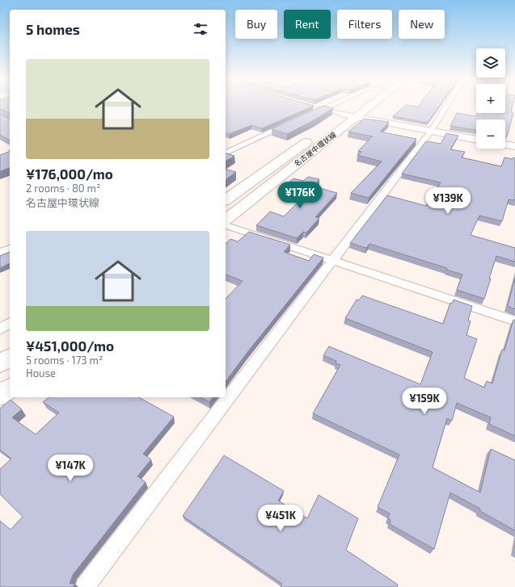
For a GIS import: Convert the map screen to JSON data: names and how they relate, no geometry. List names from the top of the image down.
{
  "streets": {
    "main road": ["名古屋中環状線"]
  },
  "page": {
    "chip": [
      "Buy",
      "Rent",
      "Filters",
      "New"
    ],
    "heading": "5 homes",
    "map_buttons": ["+", "−"],
    "list": [
      {
        "name": "¥176,000/mo",
        "note": "2 rooms · 80 m² · 名古屋中環状線"
      },
      {
        "name": "¥451,000/mo",
        "note": "5 rooms · 173 m² · House"
      }
    ],
    "price": [
      "¥176K",
      "¥139K",
      "¥159K",
      "¥147K",
      "¥451K"
    ]
  }
}
